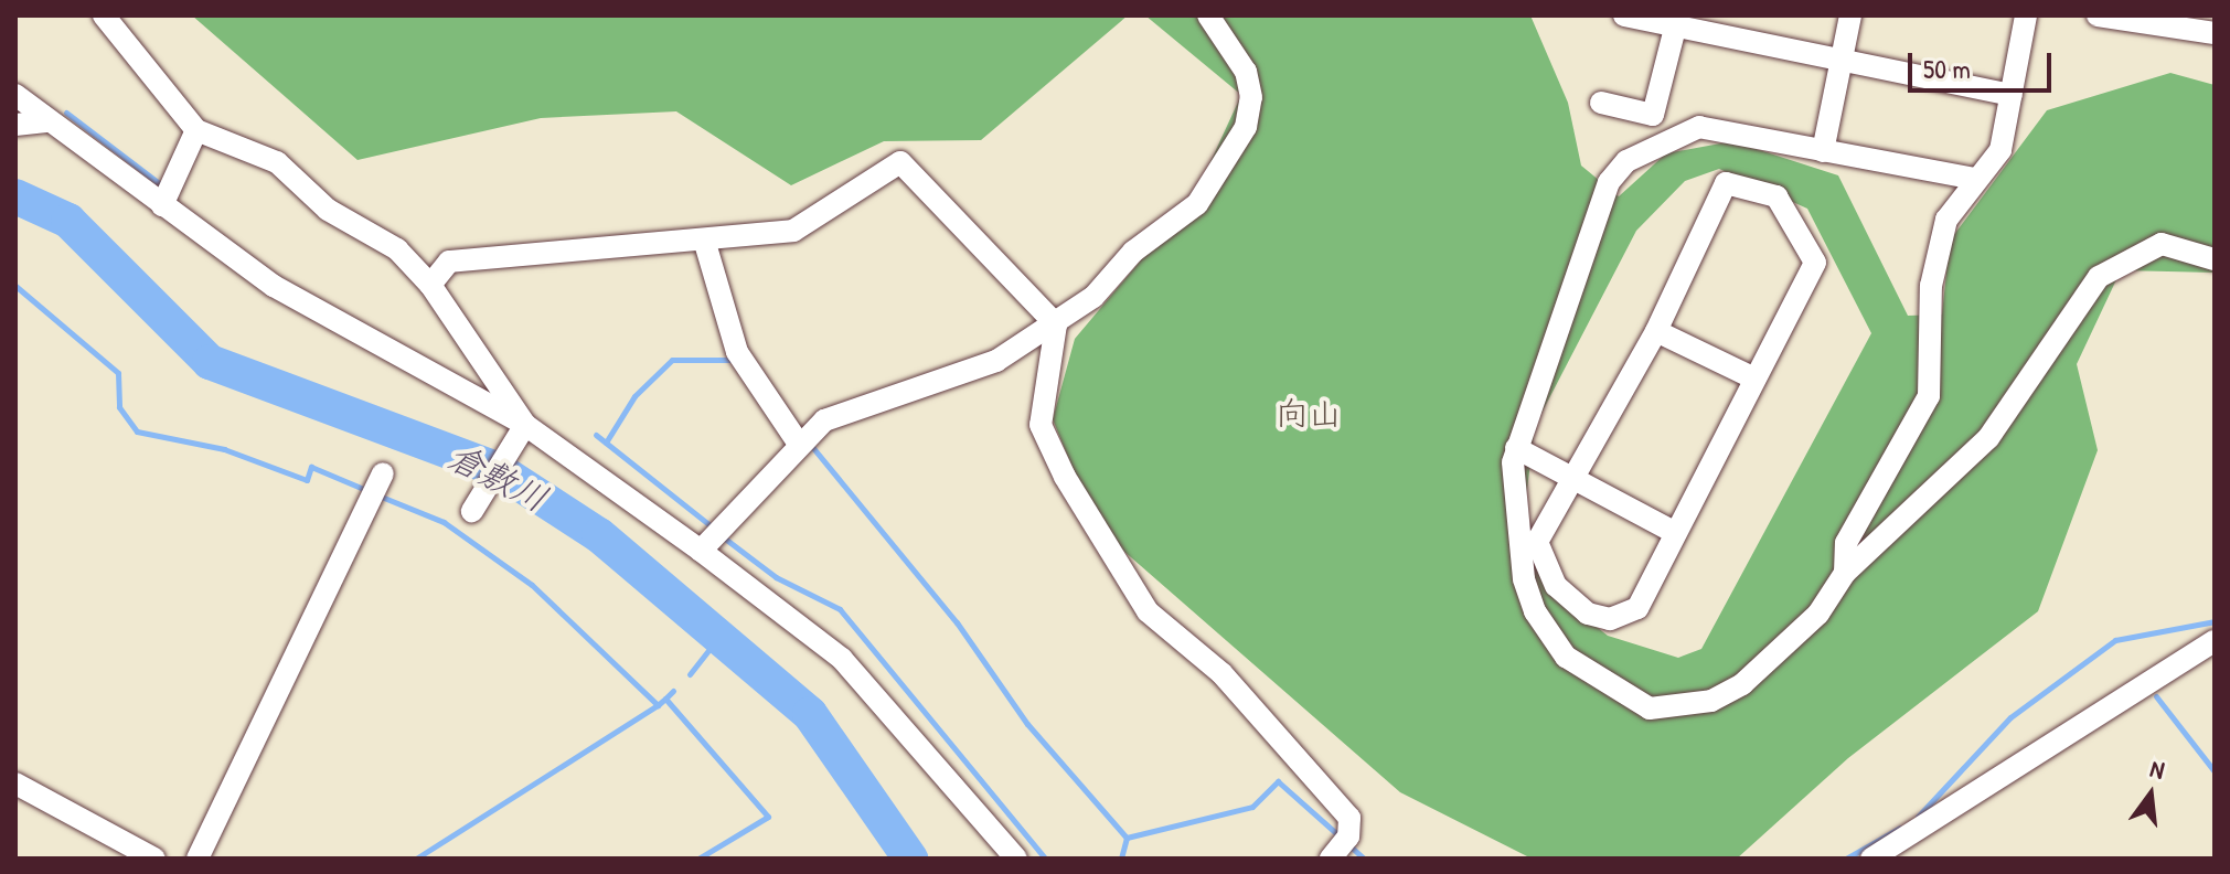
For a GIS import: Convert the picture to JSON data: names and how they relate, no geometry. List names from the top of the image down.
{
  "water": ["倉敷川"],
  "parks": ["向山"],
  "scale_bar": "50 m",
  "north": "top"
}
